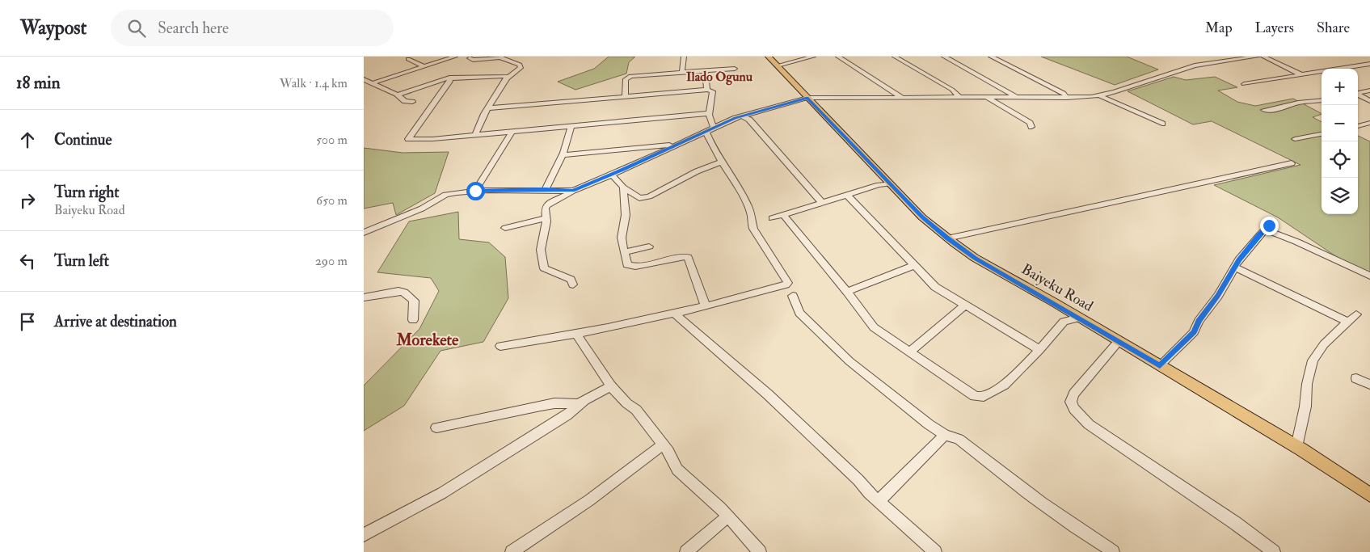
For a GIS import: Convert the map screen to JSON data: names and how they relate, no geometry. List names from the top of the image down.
{
  "streets": {
    "main road": ["Baiyeku Road"]
  },
  "districts": ["Ilado Ogunu", "Morekete"],
  "page": {
    "header": "Waypost",
    "search": "Search here",
    "nav": ["Map", "Layers", "Share"],
    "heading": ["18 min", "Walk · 1.4 km"],
    "map_buttons": ["+", "−"],
    "list": [
      ["Continue", "500 m"],
      ["Turn right", "Baiyeku Road", "650 m"],
      ["Turn left", "290 m"],
      "Arrive at destination"
    ]
  }
}
